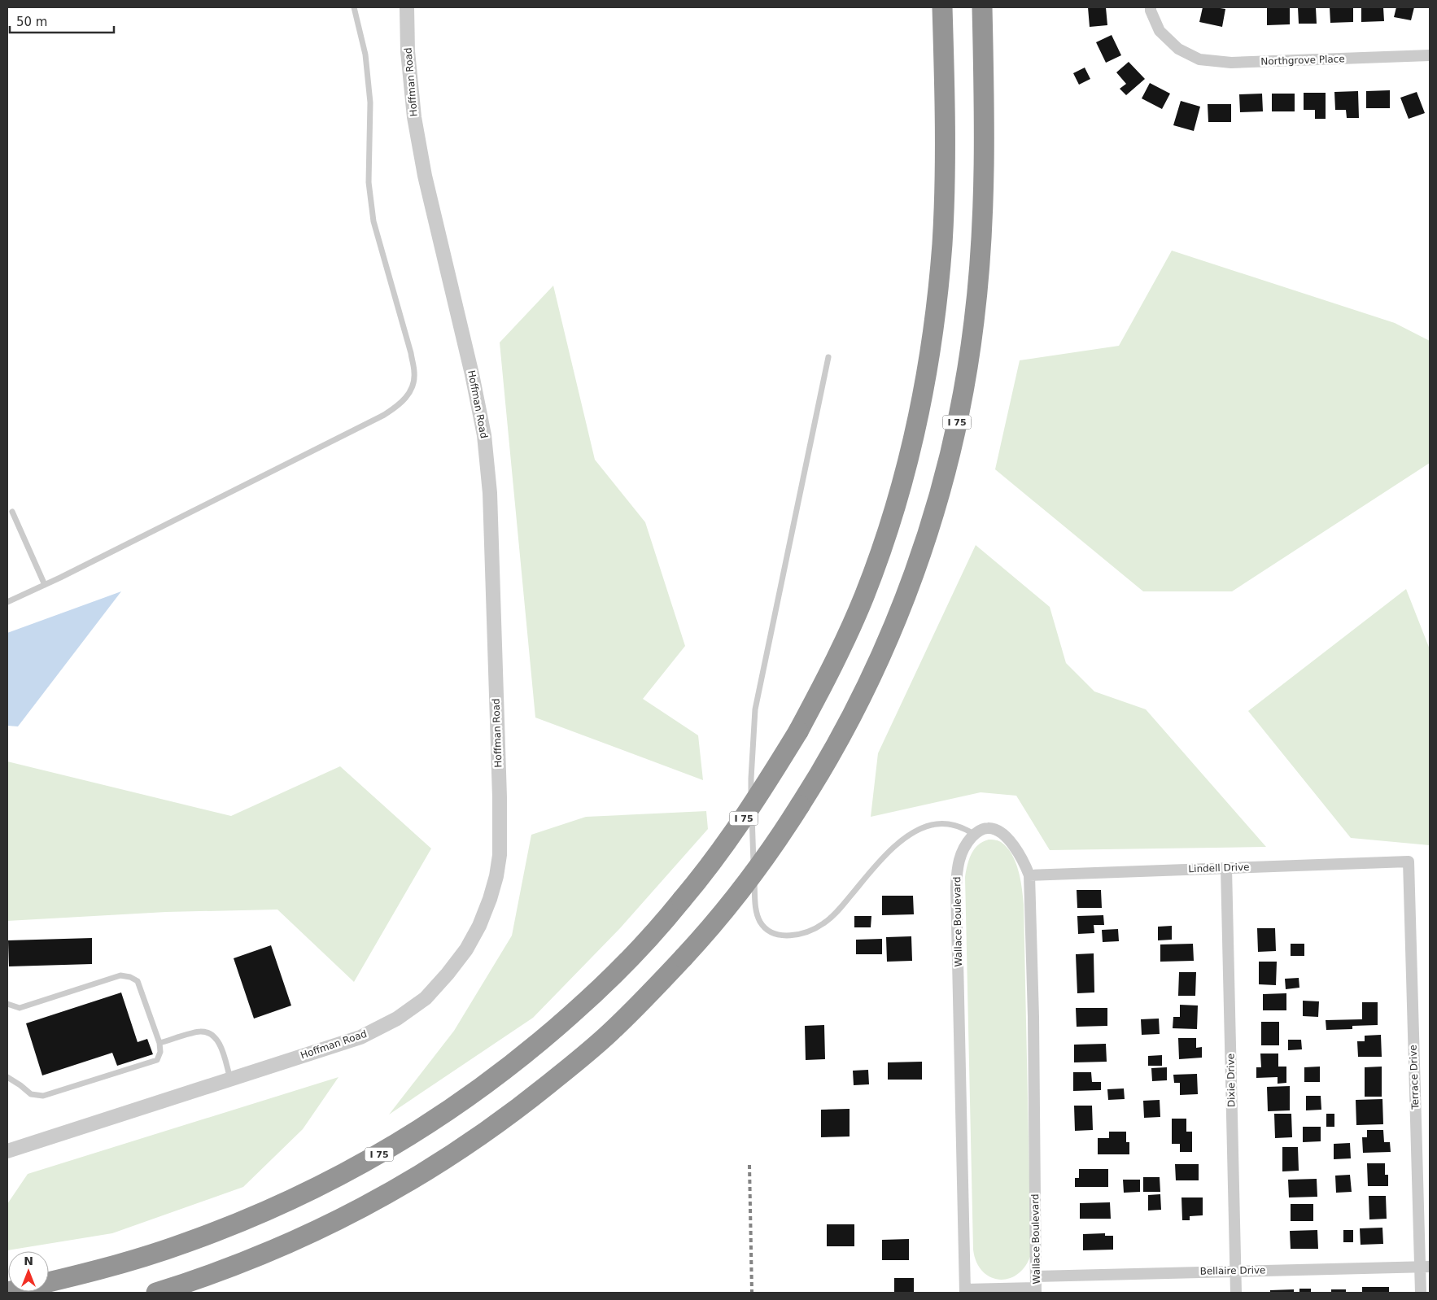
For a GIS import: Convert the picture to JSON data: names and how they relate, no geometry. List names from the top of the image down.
{
  "streets": {
    "highway": ["I 75"],
    "street": [
      "Northgrove Place",
      "Hoffman Road",
      "Lindell Drive",
      "Wallace Boulevard",
      "Terrace Drive",
      "Dixie Drive",
      "Bellaire Drive"
    ]
  },
  "crossings": [
    ["Lindell Drive", "Wallace Boulevard"],
    ["Lindell Drive", "Terrace Drive"],
    ["Lindell Drive", "Dixie Drive"],
    ["Wallace Boulevard", "Bellaire Drive"],
    ["Terrace Drive", "Bellaire Drive"],
    ["Dixie Drive", "Bellaire Drive"]
  ],
  "scale_bar": "50 m",
  "north": "top"
}
